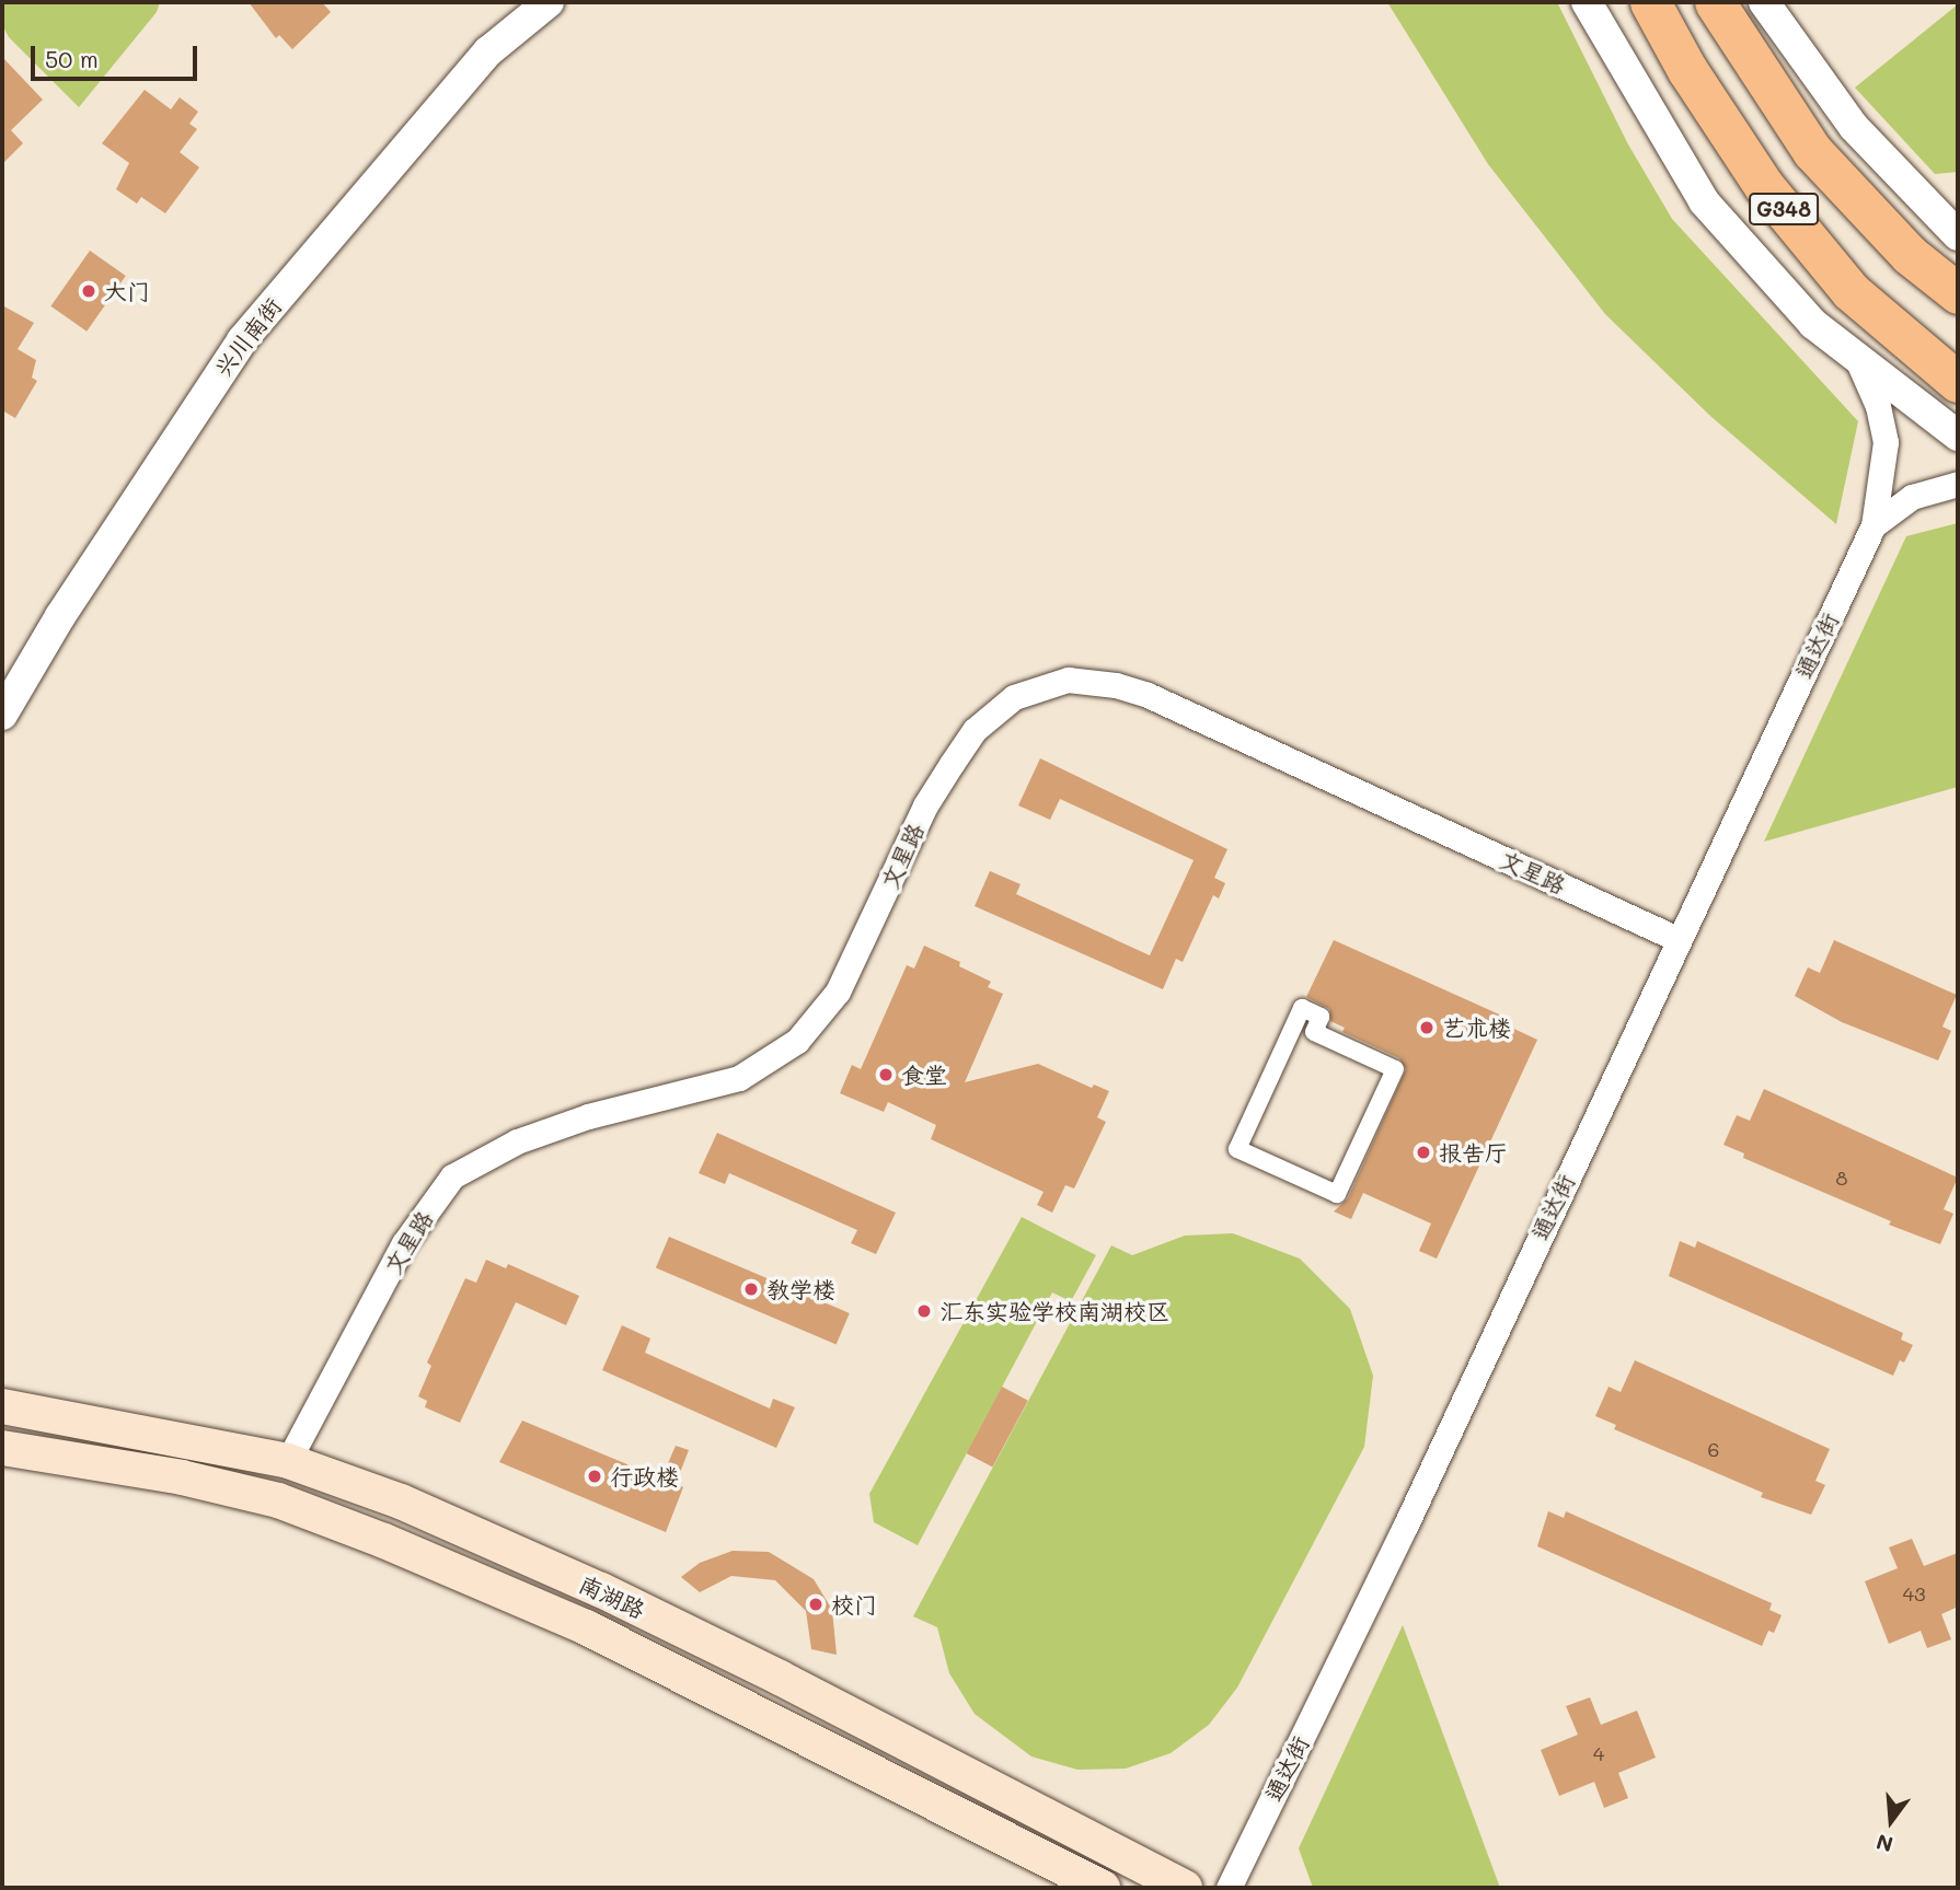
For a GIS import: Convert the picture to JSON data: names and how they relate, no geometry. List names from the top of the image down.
{
  "streets": {
    "highway": ["G348"],
    "main road": ["南湖路"],
    "street": ["兴川南街", "通达街", "文星路"]
  },
  "crossings": [
    ["通达街", "文星路"],
    ["文星路", "南湖路"]
  ],
  "places": [
    "大门",
    "艺术楼",
    "食堂",
    "报告厅",
    "教学楼",
    "汇东实验学校南湖校区",
    "行政楼",
    "校门"
  ],
  "house_numbers": [
    "8",
    "6",
    "43",
    "4"
  ],
  "scale_bar": "50 m",
  "north": "bottom"
}
